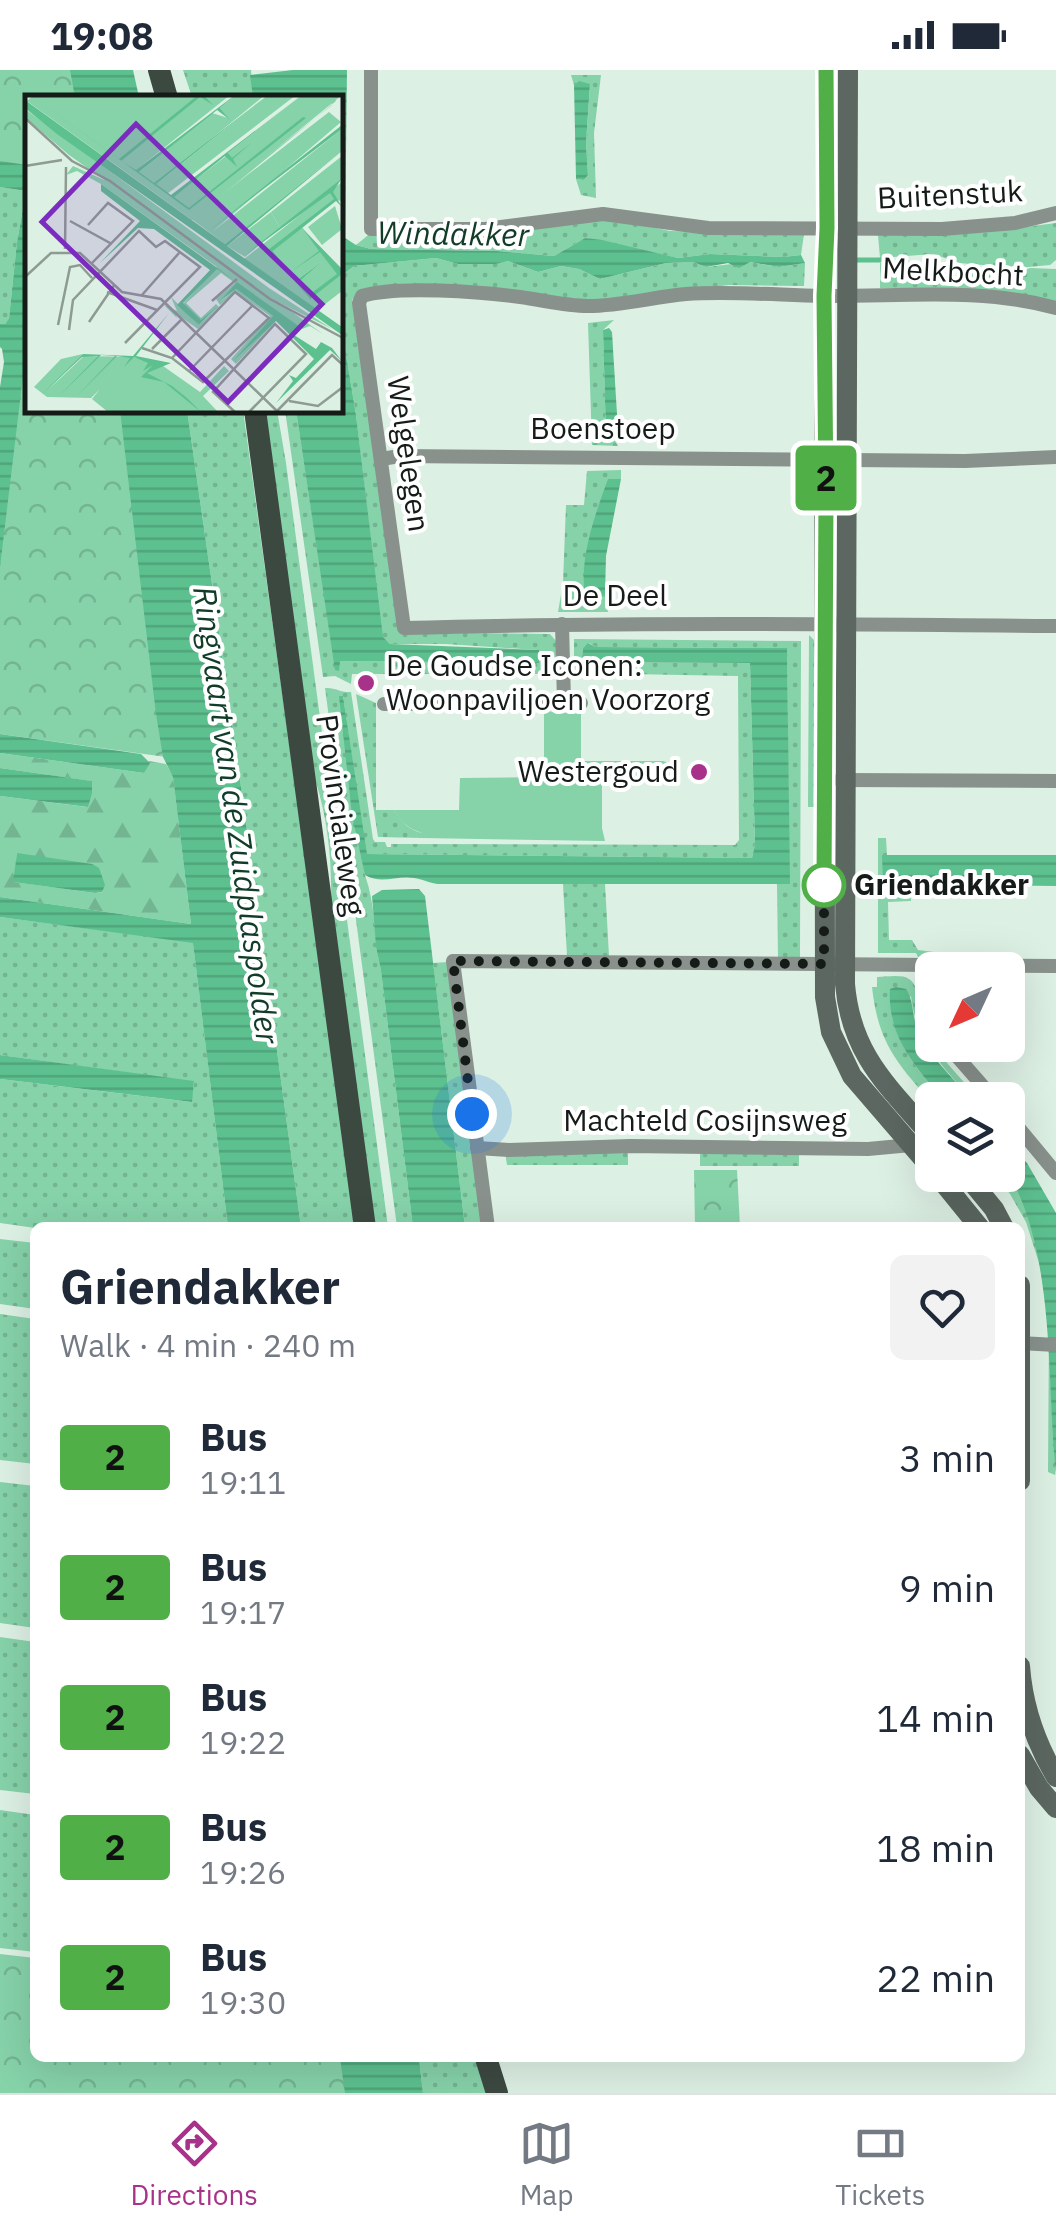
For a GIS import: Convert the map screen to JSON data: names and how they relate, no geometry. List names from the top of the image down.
{
  "streets": {
    "main road": ["Provincialeweg"],
    "street": [
      "Buitenstuk",
      "Melkbocht",
      "Boenstoep",
      "Welgelegen",
      "De Deel",
      "Machteld Cosijnsweg"
    ]
  },
  "crossings": [
    ["Melkbocht", "Welgelegen"],
    ["Boenstoep", "Welgelegen"],
    ["Welgelegen", "De Deel"]
  ],
  "water": ["Windakker", "Ringvaart van de Zuidplaspolder"],
  "places": ["De Goudse Iconen: Woonpaviljoen Voorzorg", "Westergoud", "Griendakker"],
  "lines": ["bus line 2"],
  "north": "bottom left",
  "page": {
    "status": "19:08",
    "on_map": "2",
    "heading": ["Griendakker", "Walk · 4 min · 240 m"],
    "list": [
      {
        "mark": "2",
        "name": "Bus",
        "note": "19:11",
        "value": "3 min"
      },
      {
        "mark": "2",
        "name": "Bus",
        "note": "19:17",
        "value": "9 min"
      },
      {
        "mark": "2",
        "name": "Bus",
        "note": "19:22",
        "value": "14 min"
      },
      {
        "mark": "2",
        "name": "Bus",
        "note": "19:26",
        "value": "18 min"
      },
      {
        "mark": "2",
        "name": "Bus",
        "note": "19:30",
        "value": "22 min"
      }
    ],
    "tabs": ["Directions", "Map", "Tickets"]
  }
}
